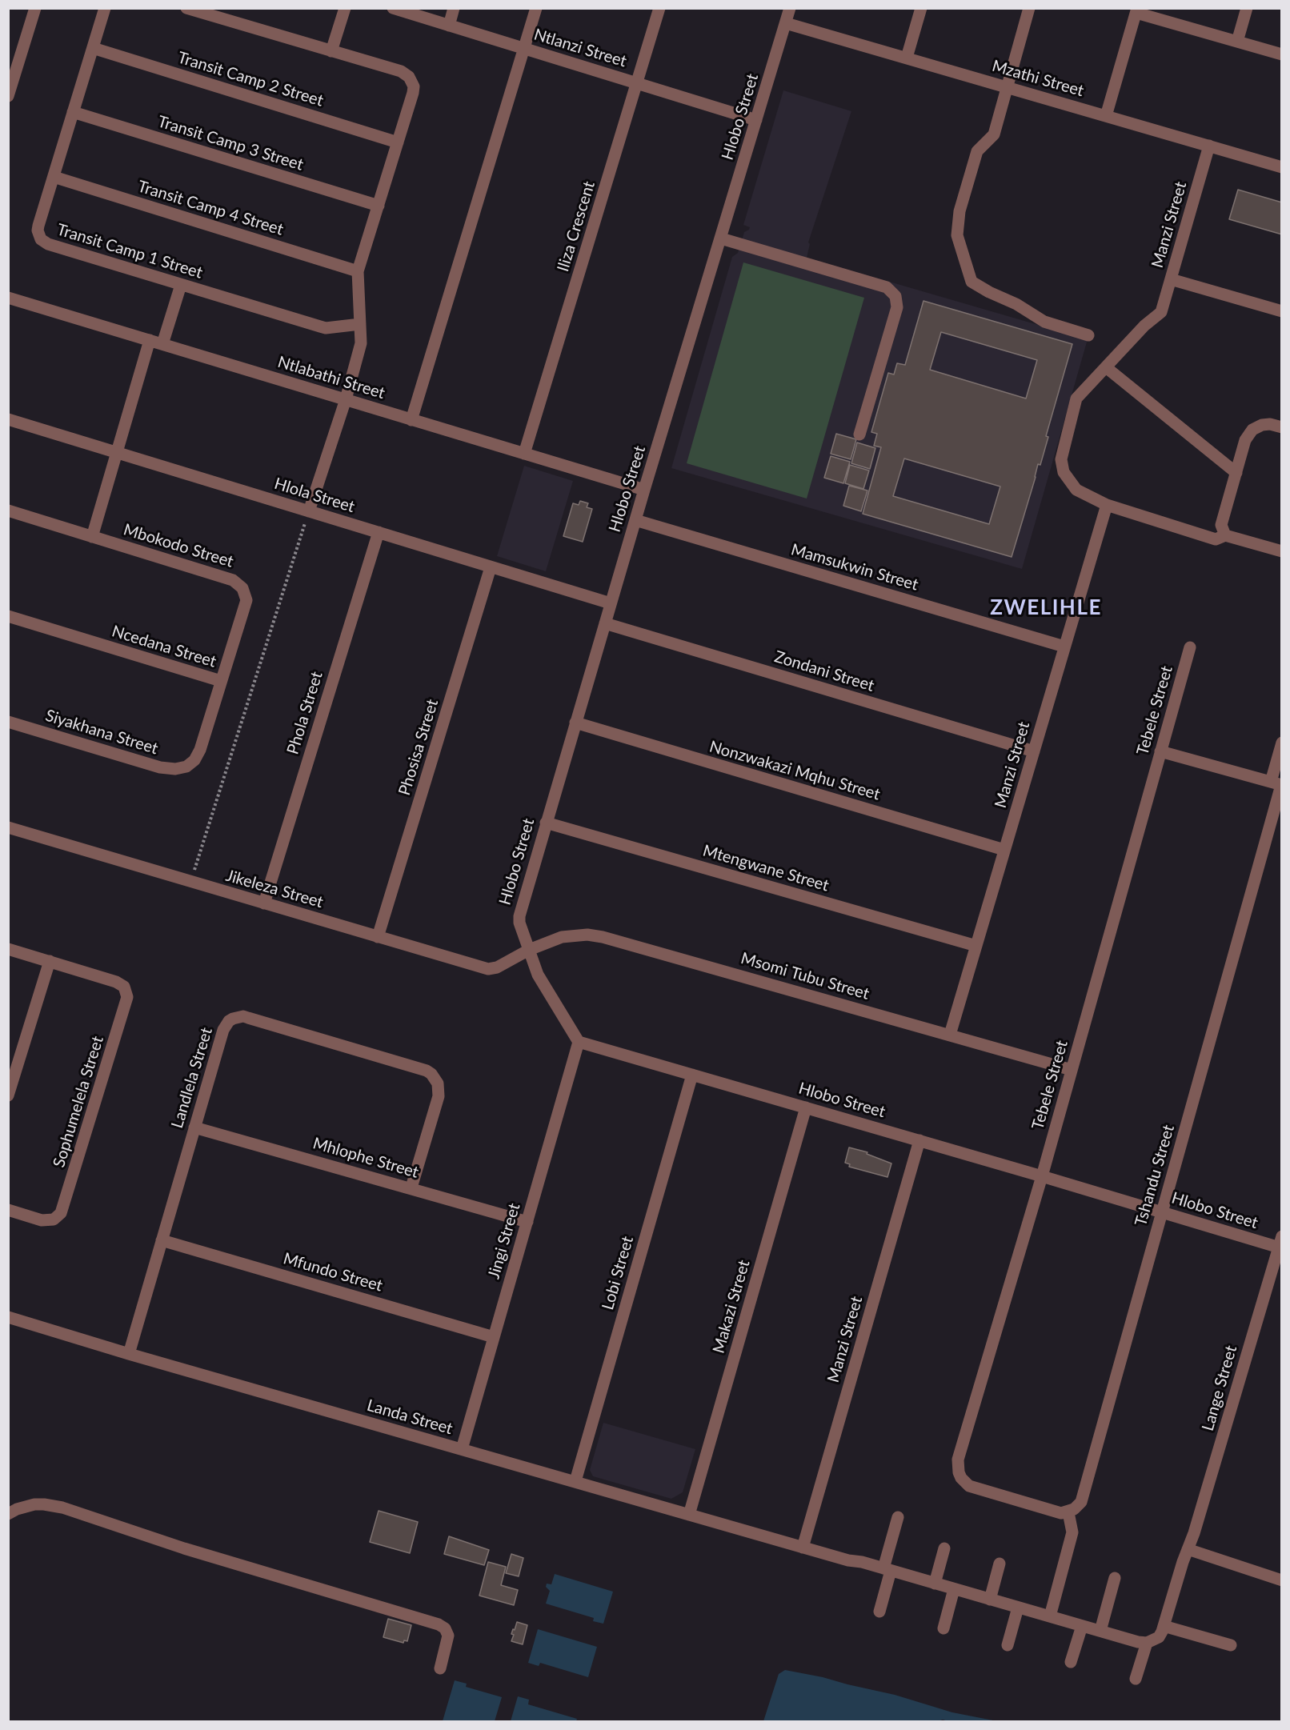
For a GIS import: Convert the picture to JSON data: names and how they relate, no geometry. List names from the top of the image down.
{
  "streets": {
    "street": [
      "Ntlanzi Street",
      "Mzathi Street",
      "Transit Camp 2 Street",
      "Hlobo Street",
      "Transit Camp 3 Street",
      "Transit Camp 4 Street",
      "Manzi Street",
      "Iliza Crescent",
      "Transit Camp 1 Street",
      "Ntlabathi Street",
      "Hlola Street",
      "Mbokodo Street",
      "Mamsukwin Street",
      "Ncedana Street",
      "Zondani Street",
      "Tebele Street",
      "Phola Street",
      "Siyakhana Street",
      "Phosisa Street",
      "Nonzwakazi Mqhu Street",
      "Mtengwane Street",
      "Jikeleza Street",
      "Msomi Tubu Street",
      "Landlela Street",
      "Sophumelela Street",
      "Mhlophe Street",
      "Tshandu Street",
      "Jingi Street",
      "Mfundo Street",
      "Lobi Street",
      "Makazi Street",
      "Lange Street",
      "Landa Street"
    ]
  },
  "crossings": [
    ["Ntlanzi Street", "Hlobo Street"],
    ["Ntlanzi Street", "Iliza Crescent"],
    ["Mzathi Street", "Hlobo Street"],
    ["Mzathi Street", "Manzi Street"],
    ["Transit Camp 2 Street", "Transit Camp 1 Street"],
    ["Hlobo Street", "Manzi Street"],
    ["Hlobo Street", "Ntlabathi Street"],
    ["Hlobo Street", "Hlola Street"],
    ["Hlobo Street", "Mamsukwin Street"],
    ["Hlobo Street", "Zondani Street"],
    ["Hlobo Street", "Tebele Street"],
    ["Hlobo Street", "Nonzwakazi Mqhu Street"],
    ["Hlobo Street", "Mtengwane Street"],
    ["Hlobo Street", "Jikeleza Street"],
    ["Hlobo Street", "Msomi Tubu Street"],
    ["Hlobo Street", "Tshandu Street"],
    ["Hlobo Street", "Jingi Street"],
    ["Hlobo Street", "Lobi Street"],
    ["Hlobo Street", "Makazi Street"],
    ["Hlobo Street", "Lange Street"],
    ["Transit Camp 3 Street", "Transit Camp 1 Street"],
    ["Transit Camp 4 Street", "Transit Camp 1 Street"],
    ["Manzi Street", "Mamsukwin Street"],
    ["Manzi Street", "Zondani Street"],
    ["Manzi Street", "Nonzwakazi Mqhu Street"],
    ["Manzi Street", "Mtengwane Street"],
    ["Manzi Street", "Msomi Tubu Street"],
    ["Manzi Street", "Landa Street"],
    ["Iliza Crescent", "Ntlabathi Street"],
    ["Hlola Street", "Phola Street"],
    ["Hlola Street", "Phosisa Street"],
    ["Mbokodo Street", "Ncedana Street"],
    ["Ncedana Street", "Siyakhana Street"],
    ["Tebele Street", "Msomi Tubu Street"],
    ["Tebele Street", "Tshandu Street"],
    ["Phola Street", "Jikeleza Street"],
    ["Phosisa Street", "Jikeleza Street"],
    ["Jikeleza Street", "Msomi Tubu Street"],
    ["Landlela Street", "Mhlophe Street"],
    ["Landlela Street", "Mfundo Street"],
    ["Landlela Street", "Landa Street"],
    ["Mhlophe Street", "Jingi Street"],
    ["Jingi Street", "Mfundo Street"],
    ["Jingi Street", "Landa Street"],
    ["Lobi Street", "Landa Street"],
    ["Makazi Street", "Landa Street"]
  ],
  "districts": ["ZWELIHLE"]
}
